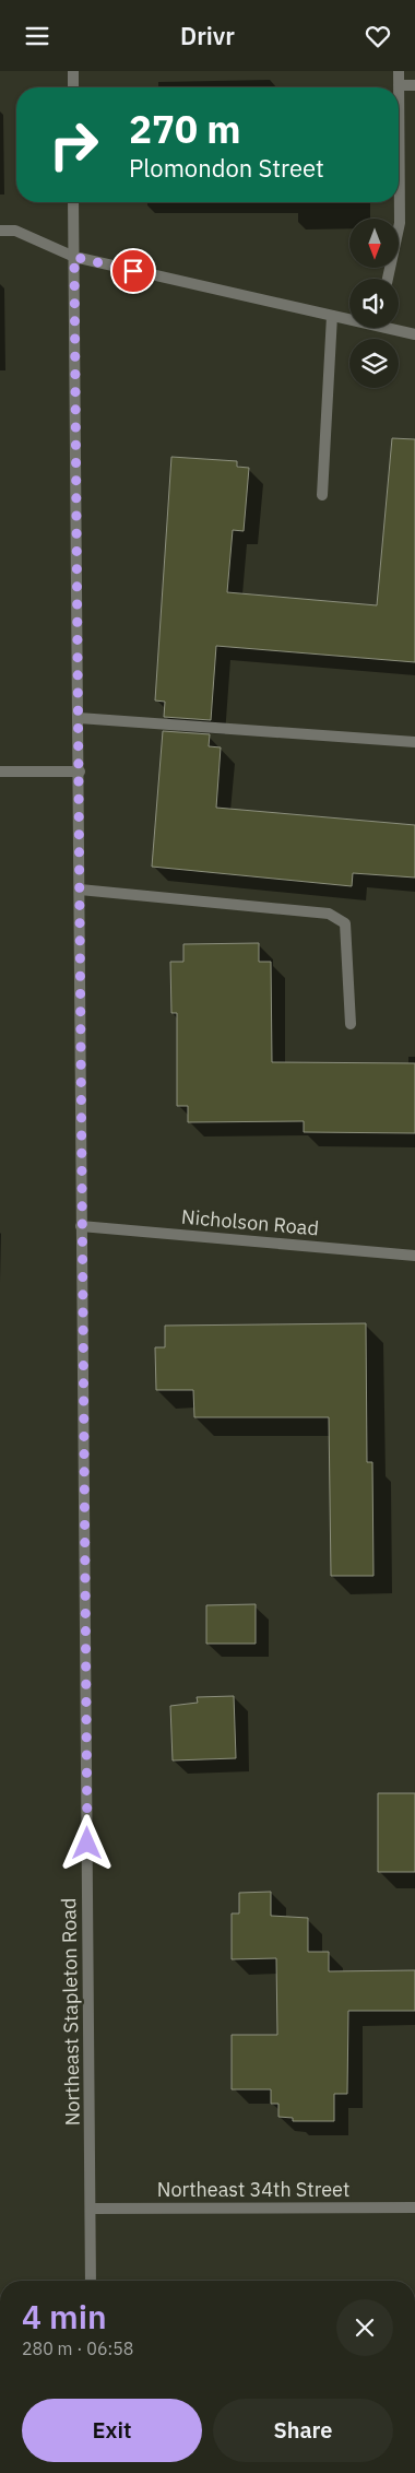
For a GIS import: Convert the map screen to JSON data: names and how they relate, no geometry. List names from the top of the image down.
{
  "streets": {
    "street": ["Nicholson Road", "Northeast Stapleton Road", "Northeast 34th Street"]
  },
  "crossings": [
    ["Nicholson Road", "Northeast Stapleton Road"],
    ["Northeast Stapleton Road", "Northeast 34th Street"]
  ],
  "north": "bottom",
  "page": {
    "header": "Drivr",
    "turn": ["270 m", "Plomondon Street"],
    "heading": ["4 min", "280 m · 06:58"],
    "buttons": ["Exit", "Share"]
  }
}
